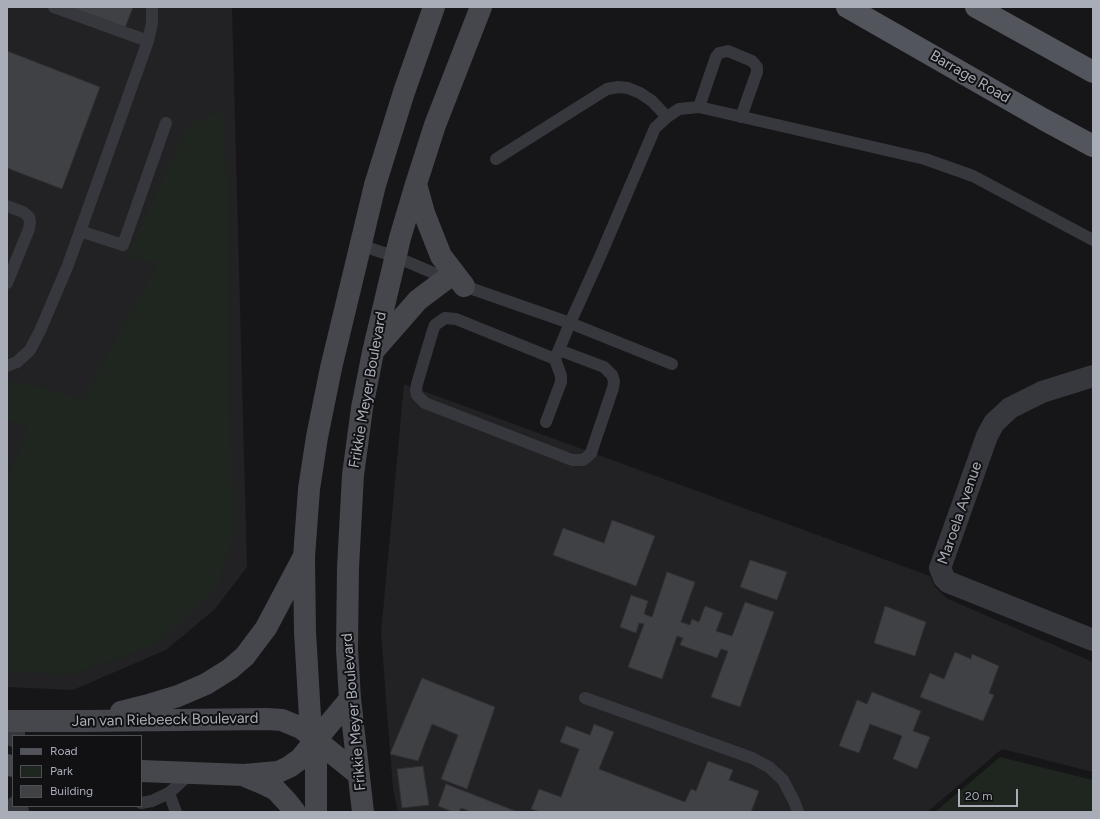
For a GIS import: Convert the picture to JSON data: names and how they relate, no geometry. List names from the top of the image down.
{
  "streets": {
    "main road": ["Barrage Road", "Frikkie Meyer Boulevard", "Jan van Riebeeck Boulevard"],
    "street": ["Maroela Avenue"]
  },
  "crossings": [
    ["Frikkie Meyer Boulevard", "Jan van Riebeeck Boulevard"]
  ],
  "legend": ["Road", "Park", "Building"],
  "scale_bar": "20 m"
}
